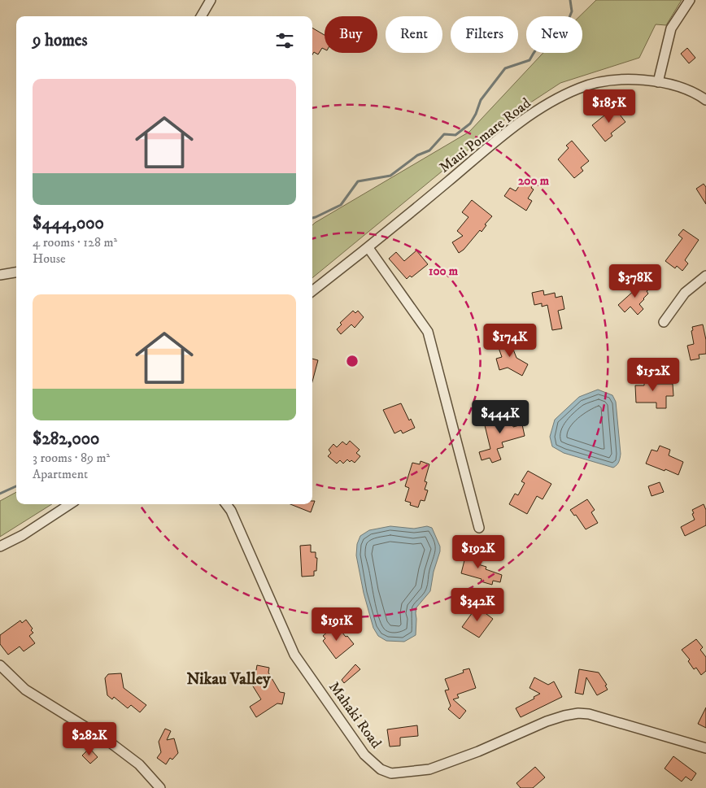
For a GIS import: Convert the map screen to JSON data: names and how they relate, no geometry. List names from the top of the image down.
{
  "streets": {
    "street": ["Maui Pomare Road", "Mahaki Road"]
  },
  "districts": ["Nikau Valley"],
  "page": {
    "chip": [
      "Buy",
      "Rent",
      "Filters",
      "New"
    ],
    "heading": "9 homes",
    "list": [
      {
        "name": "$444,000",
        "note": "4 rooms · 128 m² · House"
      },
      {
        "name": "$282,000",
        "note": "3 rooms · 89 m² · Apartment"
      }
    ],
    "price": [
      "$185K",
      "$378K",
      "$174K",
      "$152K",
      "$444K",
      "$192K",
      "$342K",
      "$191K",
      "$282K"
    ]
  },
  "rings": ["200 m", "100 m"]
}
